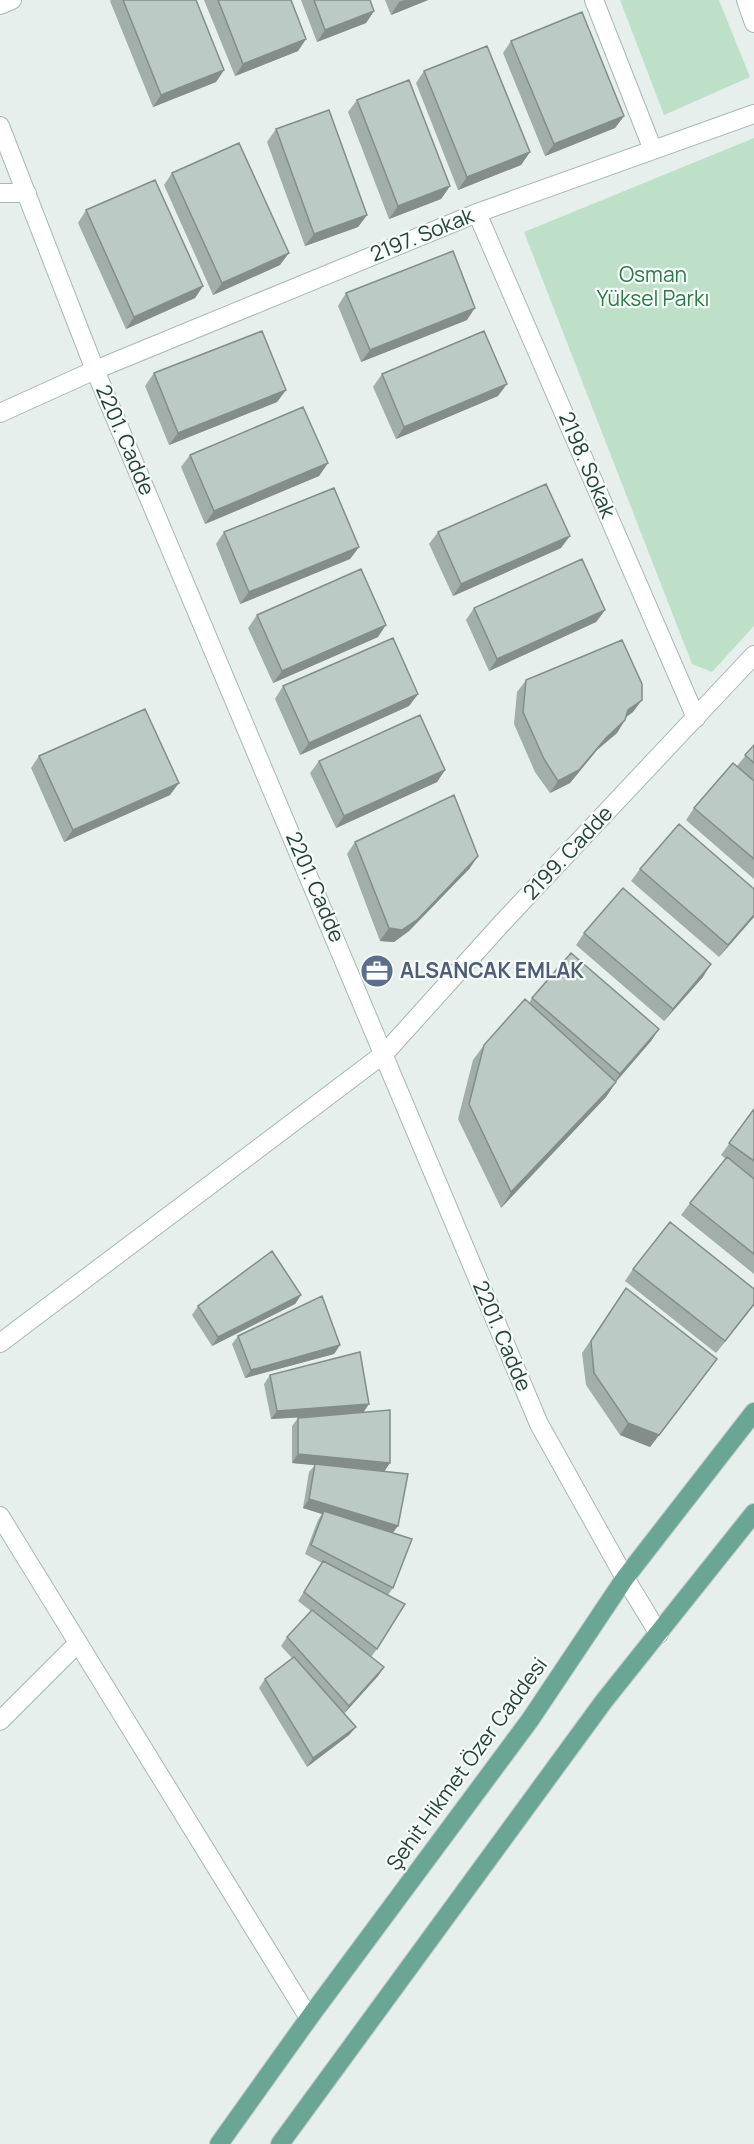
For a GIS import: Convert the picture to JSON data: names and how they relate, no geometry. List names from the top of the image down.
{
  "streets": {
    "main road": ["Şehit Hikmet Özer Caddesi"],
    "street": [
      "2197. Sokak",
      "2201. Cadde",
      "2198. Sokak",
      "2199. Cadde"
    ]
  },
  "crossings": [
    ["2197. Sokak", "2201. Cadde"],
    ["2197. Sokak", "2198. Sokak"],
    ["2201. Cadde", "2199. Cadde"],
    ["2201. Cadde", "Şehit Hikmet Özer Caddesi"],
    ["2198. Sokak", "2199. Cadde"]
  ],
  "parks": ["Osman Yüksel Parkı"],
  "places": {
    "office": ["ALSANCAK EMLAK"]
  }
}
